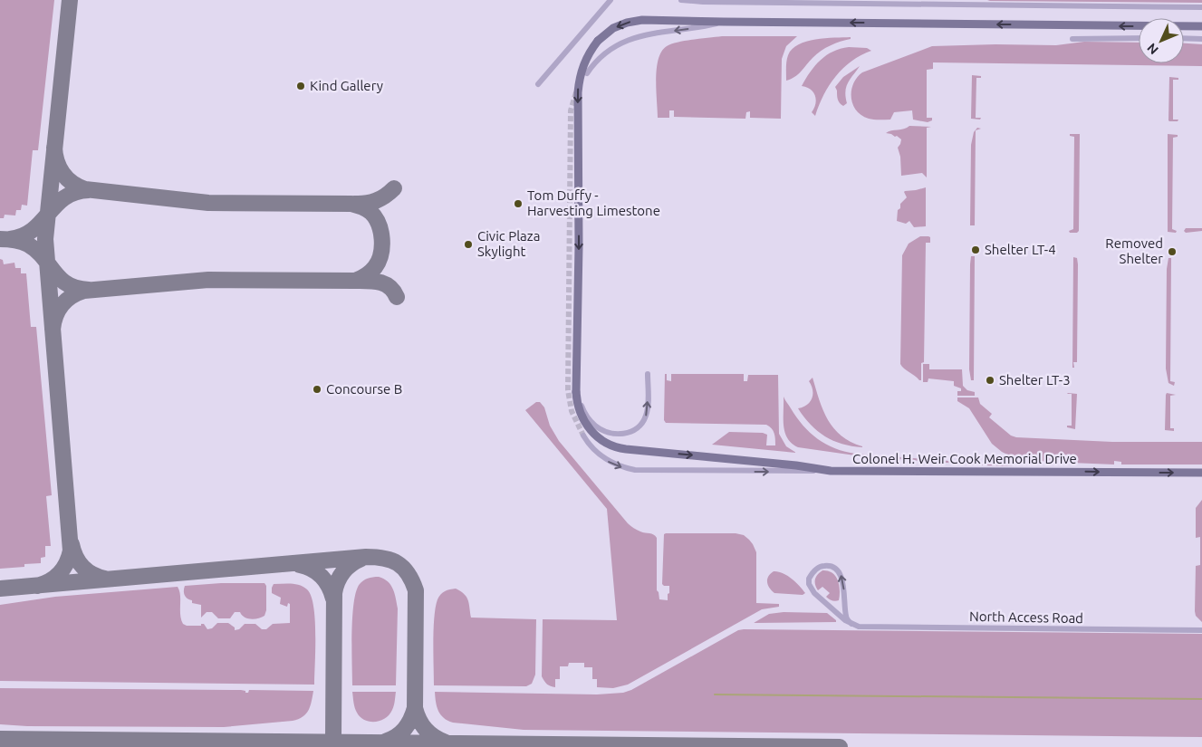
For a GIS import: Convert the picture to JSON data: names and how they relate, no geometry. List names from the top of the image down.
{
  "streets": {
    "street": ["Colonel H. Weir Cook Memorial Drive", "North Access Road"]
  },
  "places": [
    "Kind Gallery",
    "Tom Duffy - Harvesting Limestone",
    "Civic Plaza Skylight",
    "Shelter LT-4",
    "Removed Shelter",
    "Shelter LT-3",
    "Concourse B"
  ],
  "north": "bottom left"
}
